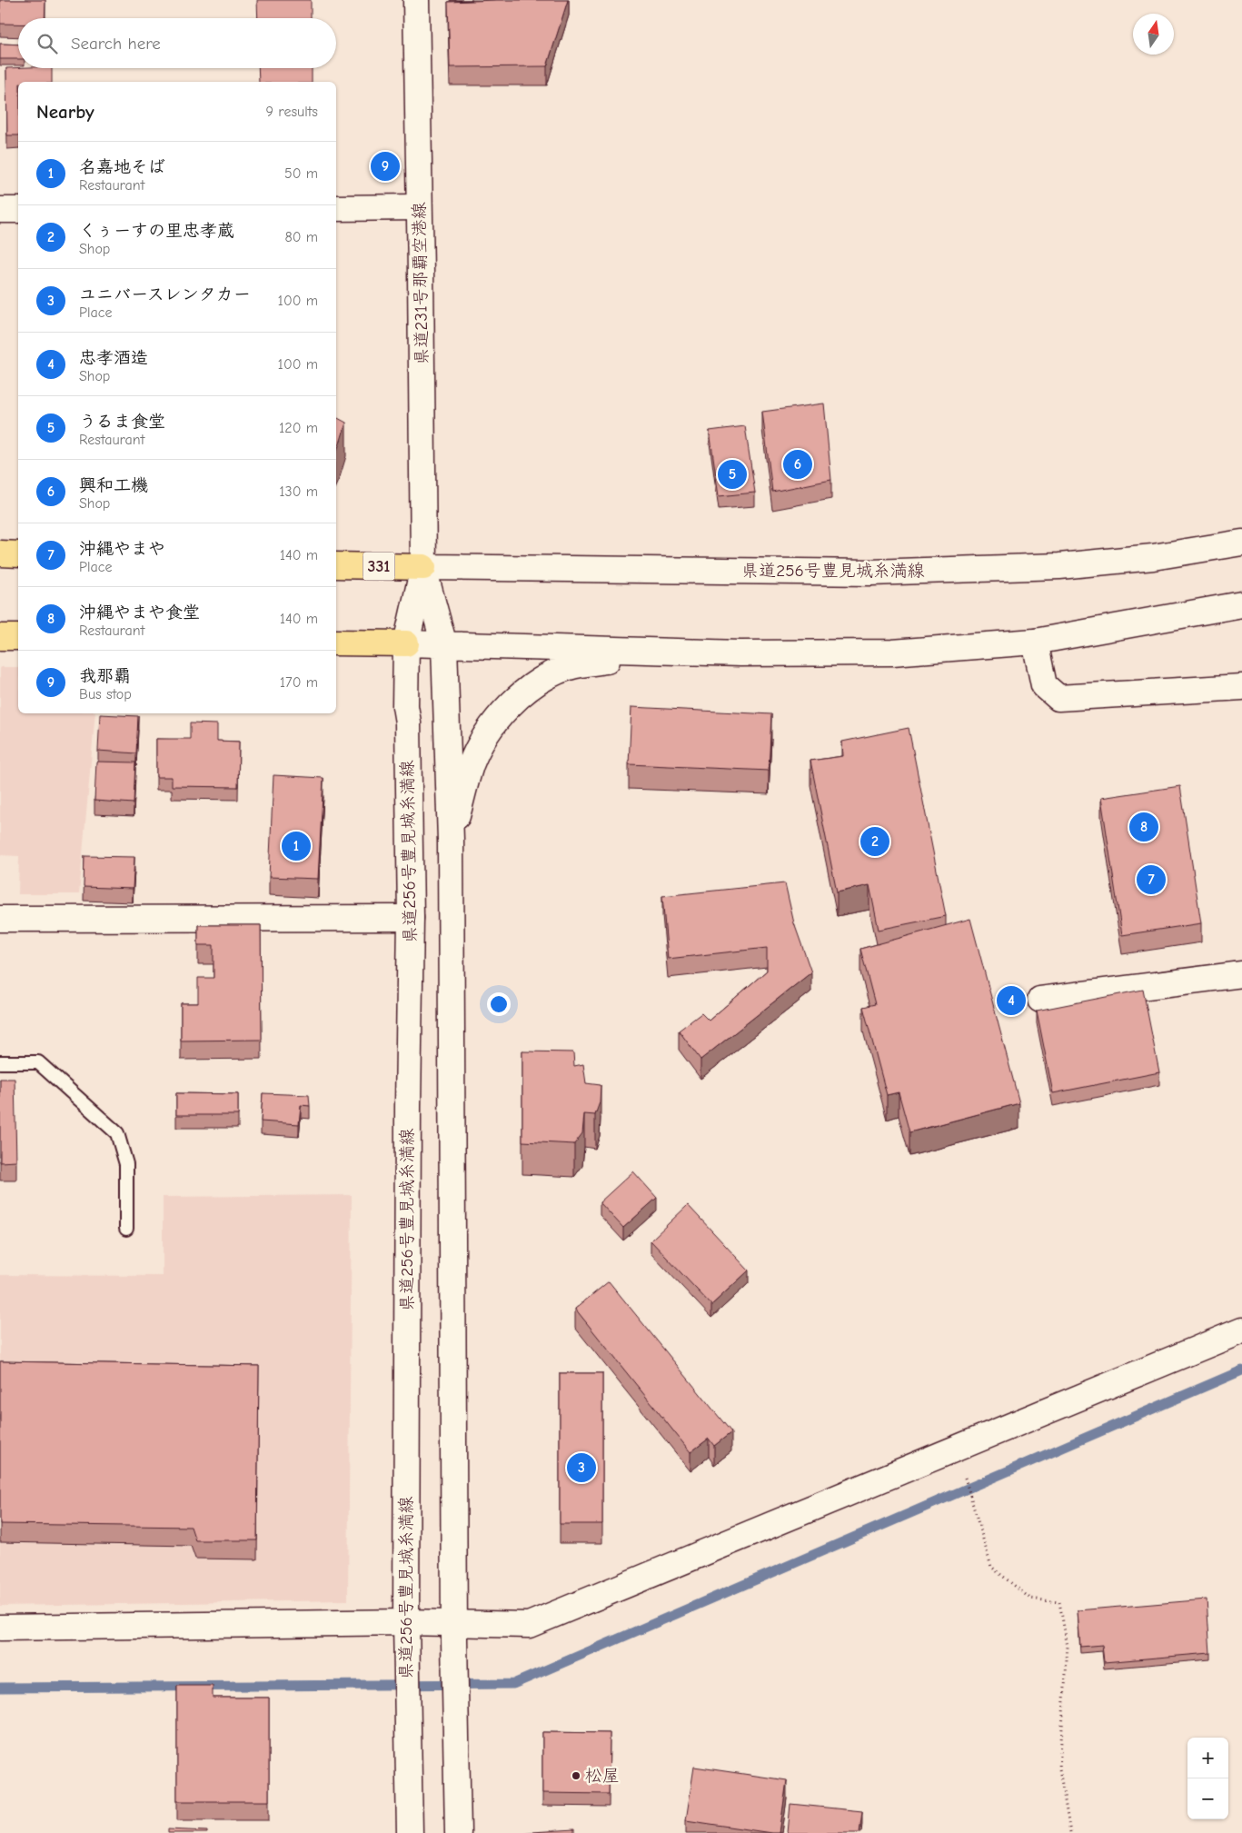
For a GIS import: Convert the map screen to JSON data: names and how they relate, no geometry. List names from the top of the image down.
{
  "streets": {
    "highway": ["331"],
    "main road": ["県道231号那覇空港線", "県道256号豊見城糸満線"]
  },
  "crossings": [
    ["県道231号那覇空港線", "331"],
    ["県道231号那覇空港線", "県道256号豊見城糸満線"],
    ["331", "県道256号豊見城糸満線"]
  ],
  "places": ["松屋"],
  "north": "top",
  "page": {
    "search": "Search here",
    "heading": ["Nearby", "9 results"],
    "list": [
      {
        "mark": "1",
        "name": "名嘉地そば",
        "note": "Restaurant",
        "value": "50 m"
      },
      {
        "mark": "2",
        "name": "くぅーすの里忠孝蔵",
        "note": "Shop",
        "value": "80 m"
      },
      {
        "mark": "3",
        "name": "ユニバースレンタカー",
        "note": "Place",
        "value": "100 m"
      },
      {
        "mark": "4",
        "name": "忠孝酒造",
        "note": "Shop",
        "value": "100 m"
      },
      {
        "mark": "5",
        "name": "うるま食堂",
        "note": "Restaurant",
        "value": "120 m"
      },
      {
        "mark": "6",
        "name": "興和工機",
        "note": "Shop",
        "value": "130 m"
      },
      {
        "mark": "7",
        "name": "沖縄やまや",
        "note": "Place",
        "value": "140 m"
      },
      {
        "mark": "8",
        "name": "沖縄やまや食堂",
        "note": "Restaurant",
        "value": "140 m"
      },
      {
        "mark": "9",
        "name": "我那覇",
        "note": "Bus stop",
        "value": "170 m"
      }
    ],
    "pins": [
      "9",
      "6",
      "5",
      "8",
      "2",
      "1",
      "7",
      "4",
      "3"
    ],
    "map_buttons": ["+", "−"]
  }
}
